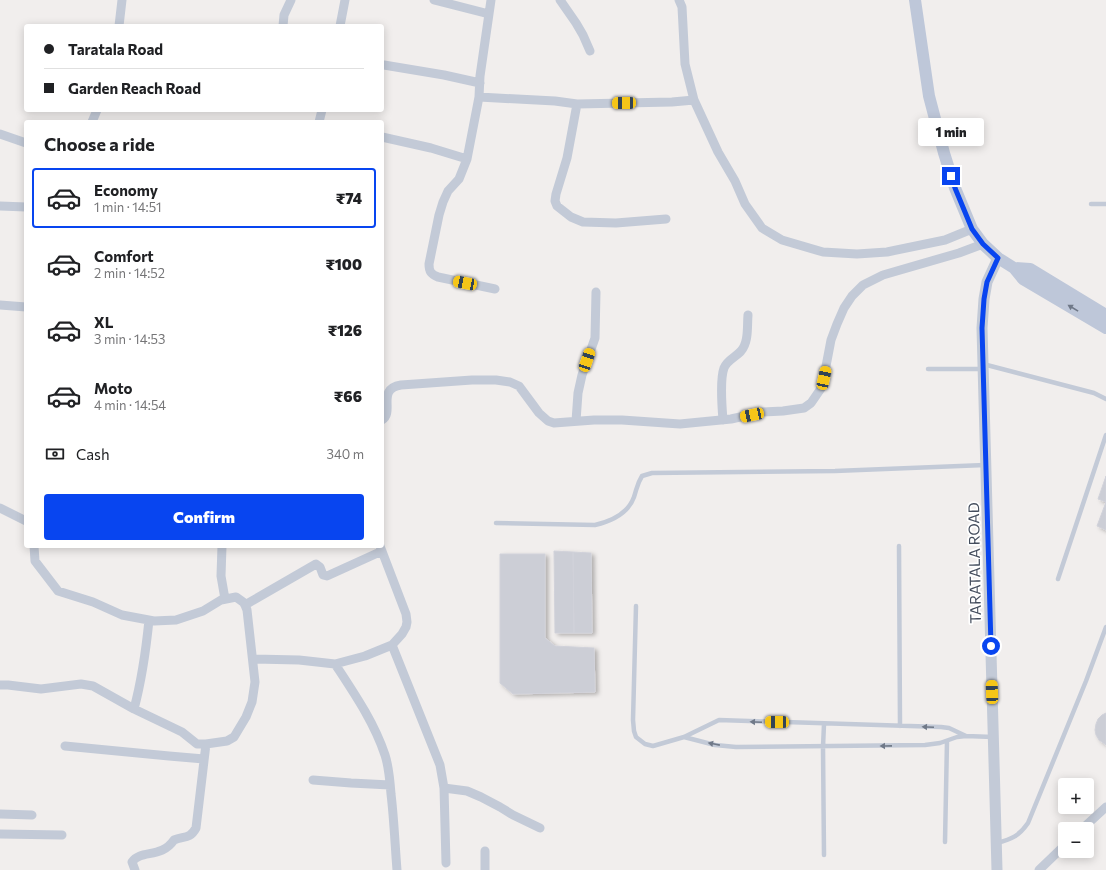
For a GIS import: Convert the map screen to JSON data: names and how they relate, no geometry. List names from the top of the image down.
{
  "streets": {
    "street": ["TARATALA ROAD"]
  },
  "page": {
    "banner": ["Taratala Road", "Garden Reach Road"],
    "bubble": "1 min",
    "heading": "Choose a ride",
    "list": [
      {
        "name": "Economy",
        "note": "1 min · 14:51",
        "value": "₹74"
      },
      {
        "name": "Comfort",
        "note": "2 min · 14:52",
        "value": "₹100"
      },
      {
        "name": "XL",
        "note": "3 min · 14:53",
        "value": "₹126"
      },
      {
        "name": "Moto",
        "note": "4 min · 14:54",
        "value": "₹66"
      }
    ],
    "pay": ["Cash", "340 m"],
    "buttons": "Confirm",
    "map_buttons": ["+", "−"]
  }
}
